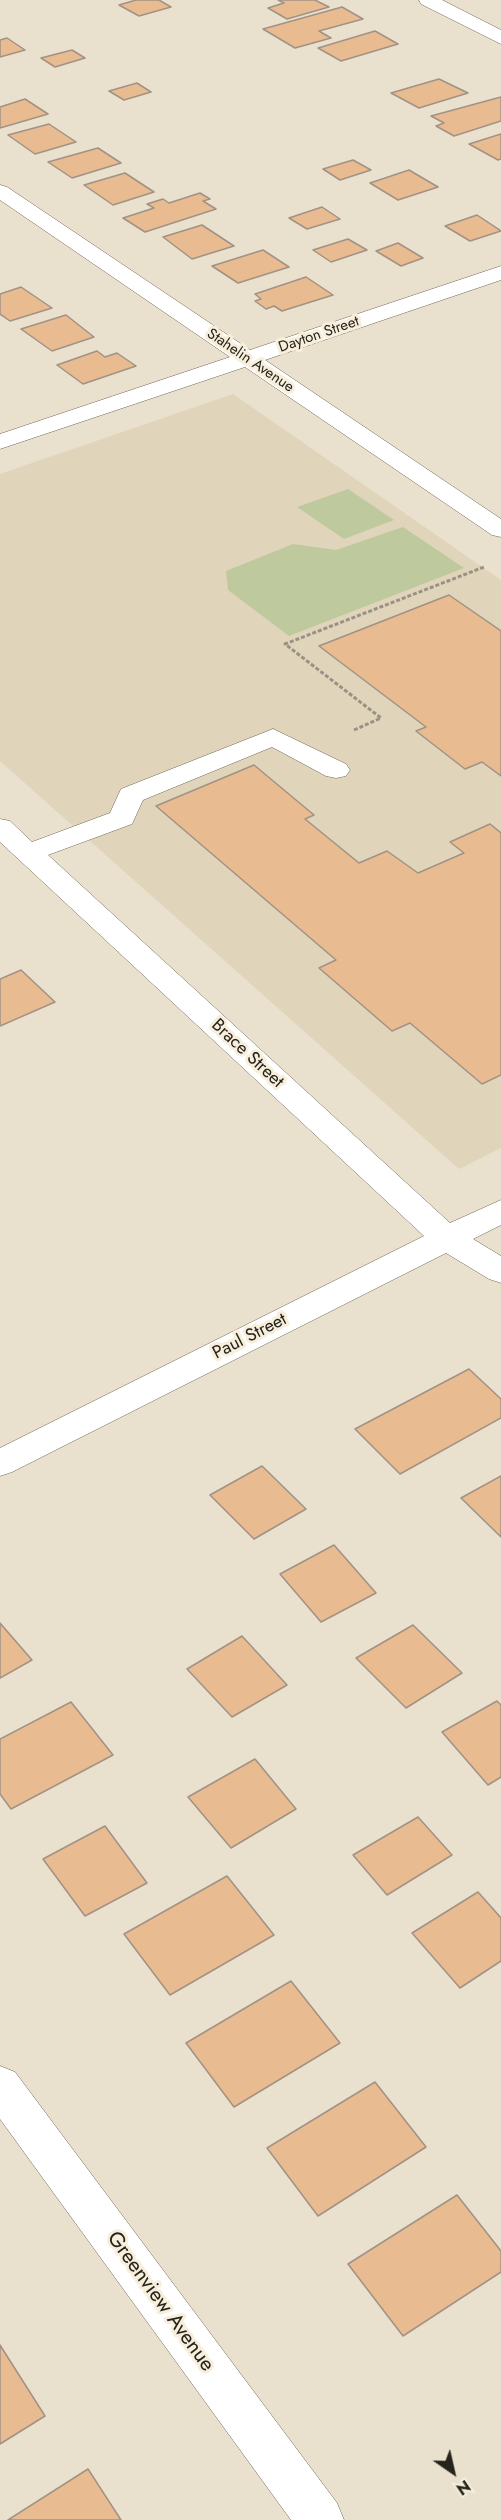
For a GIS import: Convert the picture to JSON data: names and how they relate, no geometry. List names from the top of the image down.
{
  "streets": {
    "street": [
      "Dayton Street",
      "Stahelin Avenue",
      "Brace Street",
      "Paul Street",
      "Greenview Avenue"
    ]
  },
  "crossings": [
    ["Dayton Street", "Stahelin Avenue"],
    ["Brace Street", "Paul Street"]
  ],
  "north": "bottom right"
}
